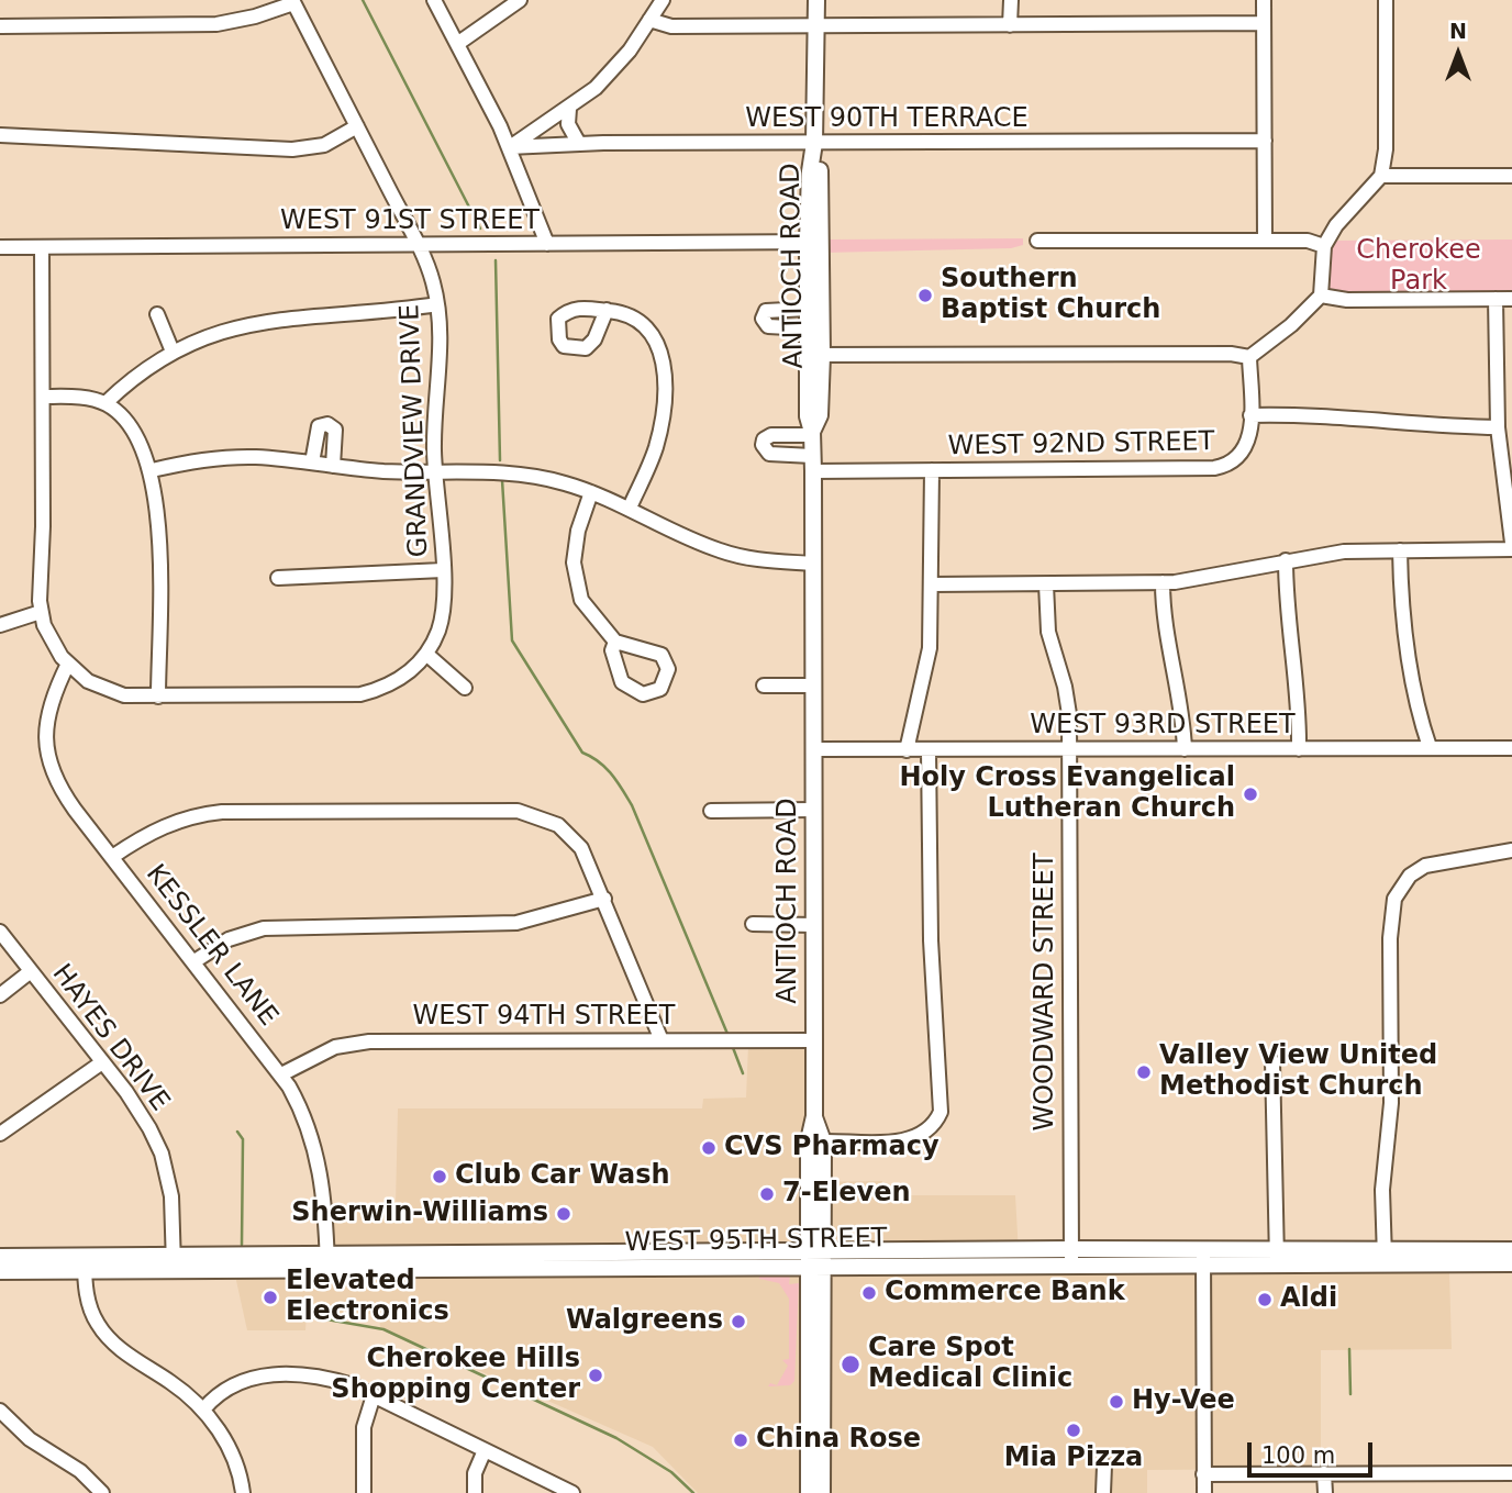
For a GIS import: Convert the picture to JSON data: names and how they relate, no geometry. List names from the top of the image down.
{
  "streets": {
    "main road": ["ANTIOCH ROAD", "WEST 95TH STREET"],
    "street": [
      "WEST 90TH TERRACE",
      "WEST 91ST STREET",
      "GRANDVIEW DRIVE",
      "WEST 92ND STREET",
      "WEST 93RD STREET",
      "KESSLER LANE",
      "WOODWARD STREET",
      "WEST 94TH STREET",
      "HAYES DRIVE"
    ]
  },
  "crossings": [
    ["WEST 90TH TERRACE", "ANTIOCH ROAD"],
    ["WEST 91ST STREET", "ANTIOCH ROAD"],
    ["WEST 91ST STREET", "GRANDVIEW DRIVE"],
    ["ANTIOCH ROAD", "WEST 92ND STREET"],
    ["ANTIOCH ROAD", "WEST 93RD STREET"],
    ["ANTIOCH ROAD", "WEST 94TH STREET"],
    ["ANTIOCH ROAD", "WEST 95TH STREET"],
    ["WEST 93RD STREET", "WOODWARD STREET"],
    ["KESSLER LANE", "WEST 94TH STREET"],
    ["KESSLER LANE", "WEST 95TH STREET"],
    ["WOODWARD STREET", "WEST 95TH STREET"],
    ["HAYES DRIVE", "WEST 95TH STREET"]
  ],
  "parks": ["Cherokee Park"],
  "places": [
    "Southern Baptist Church",
    "Holy Cross Evangelical Lutheran Church",
    "Valley View United Methodist Church",
    "CVS Pharmacy",
    "Club Car Wash",
    "7-Eleven",
    "Sherwin-Williams",
    "Commerce Bank",
    "Elevated Electronics",
    "Aldi",
    "Walgreens",
    "Care Spot Medical Clinic",
    "Cherokee Hills Shopping Center",
    "Hy-Vee",
    "Mia Pizza",
    "China Rose"
  ],
  "scale_bar": "100 m",
  "north": "top"
}
